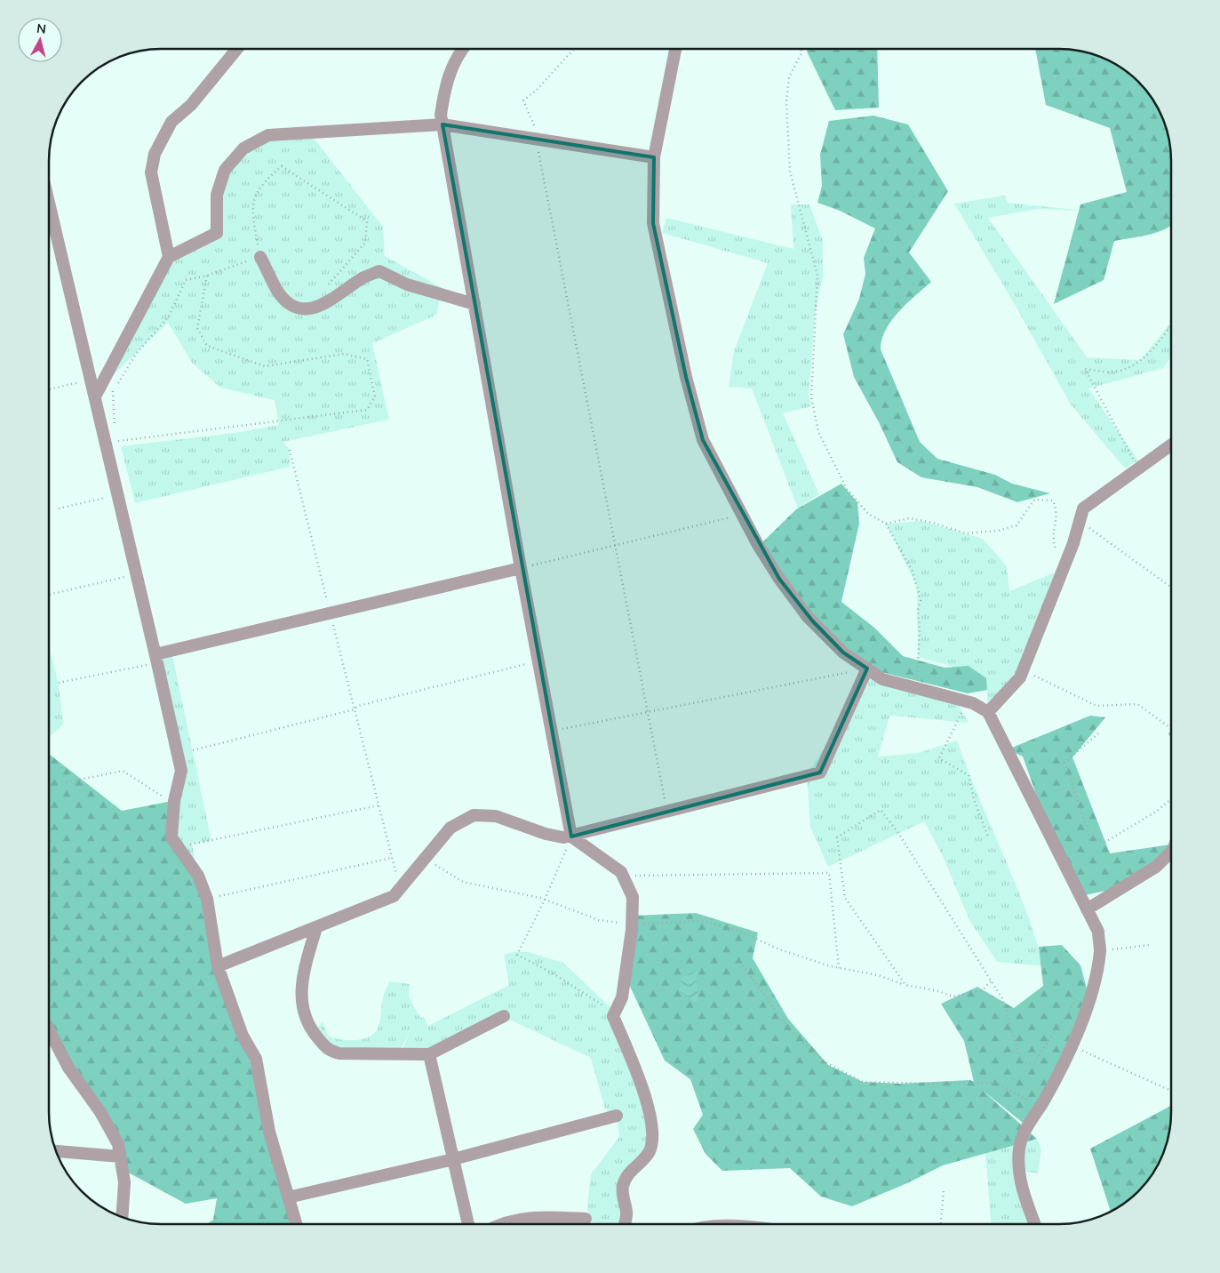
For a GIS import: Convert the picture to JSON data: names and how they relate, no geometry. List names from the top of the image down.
{
  "north": "top"
}
